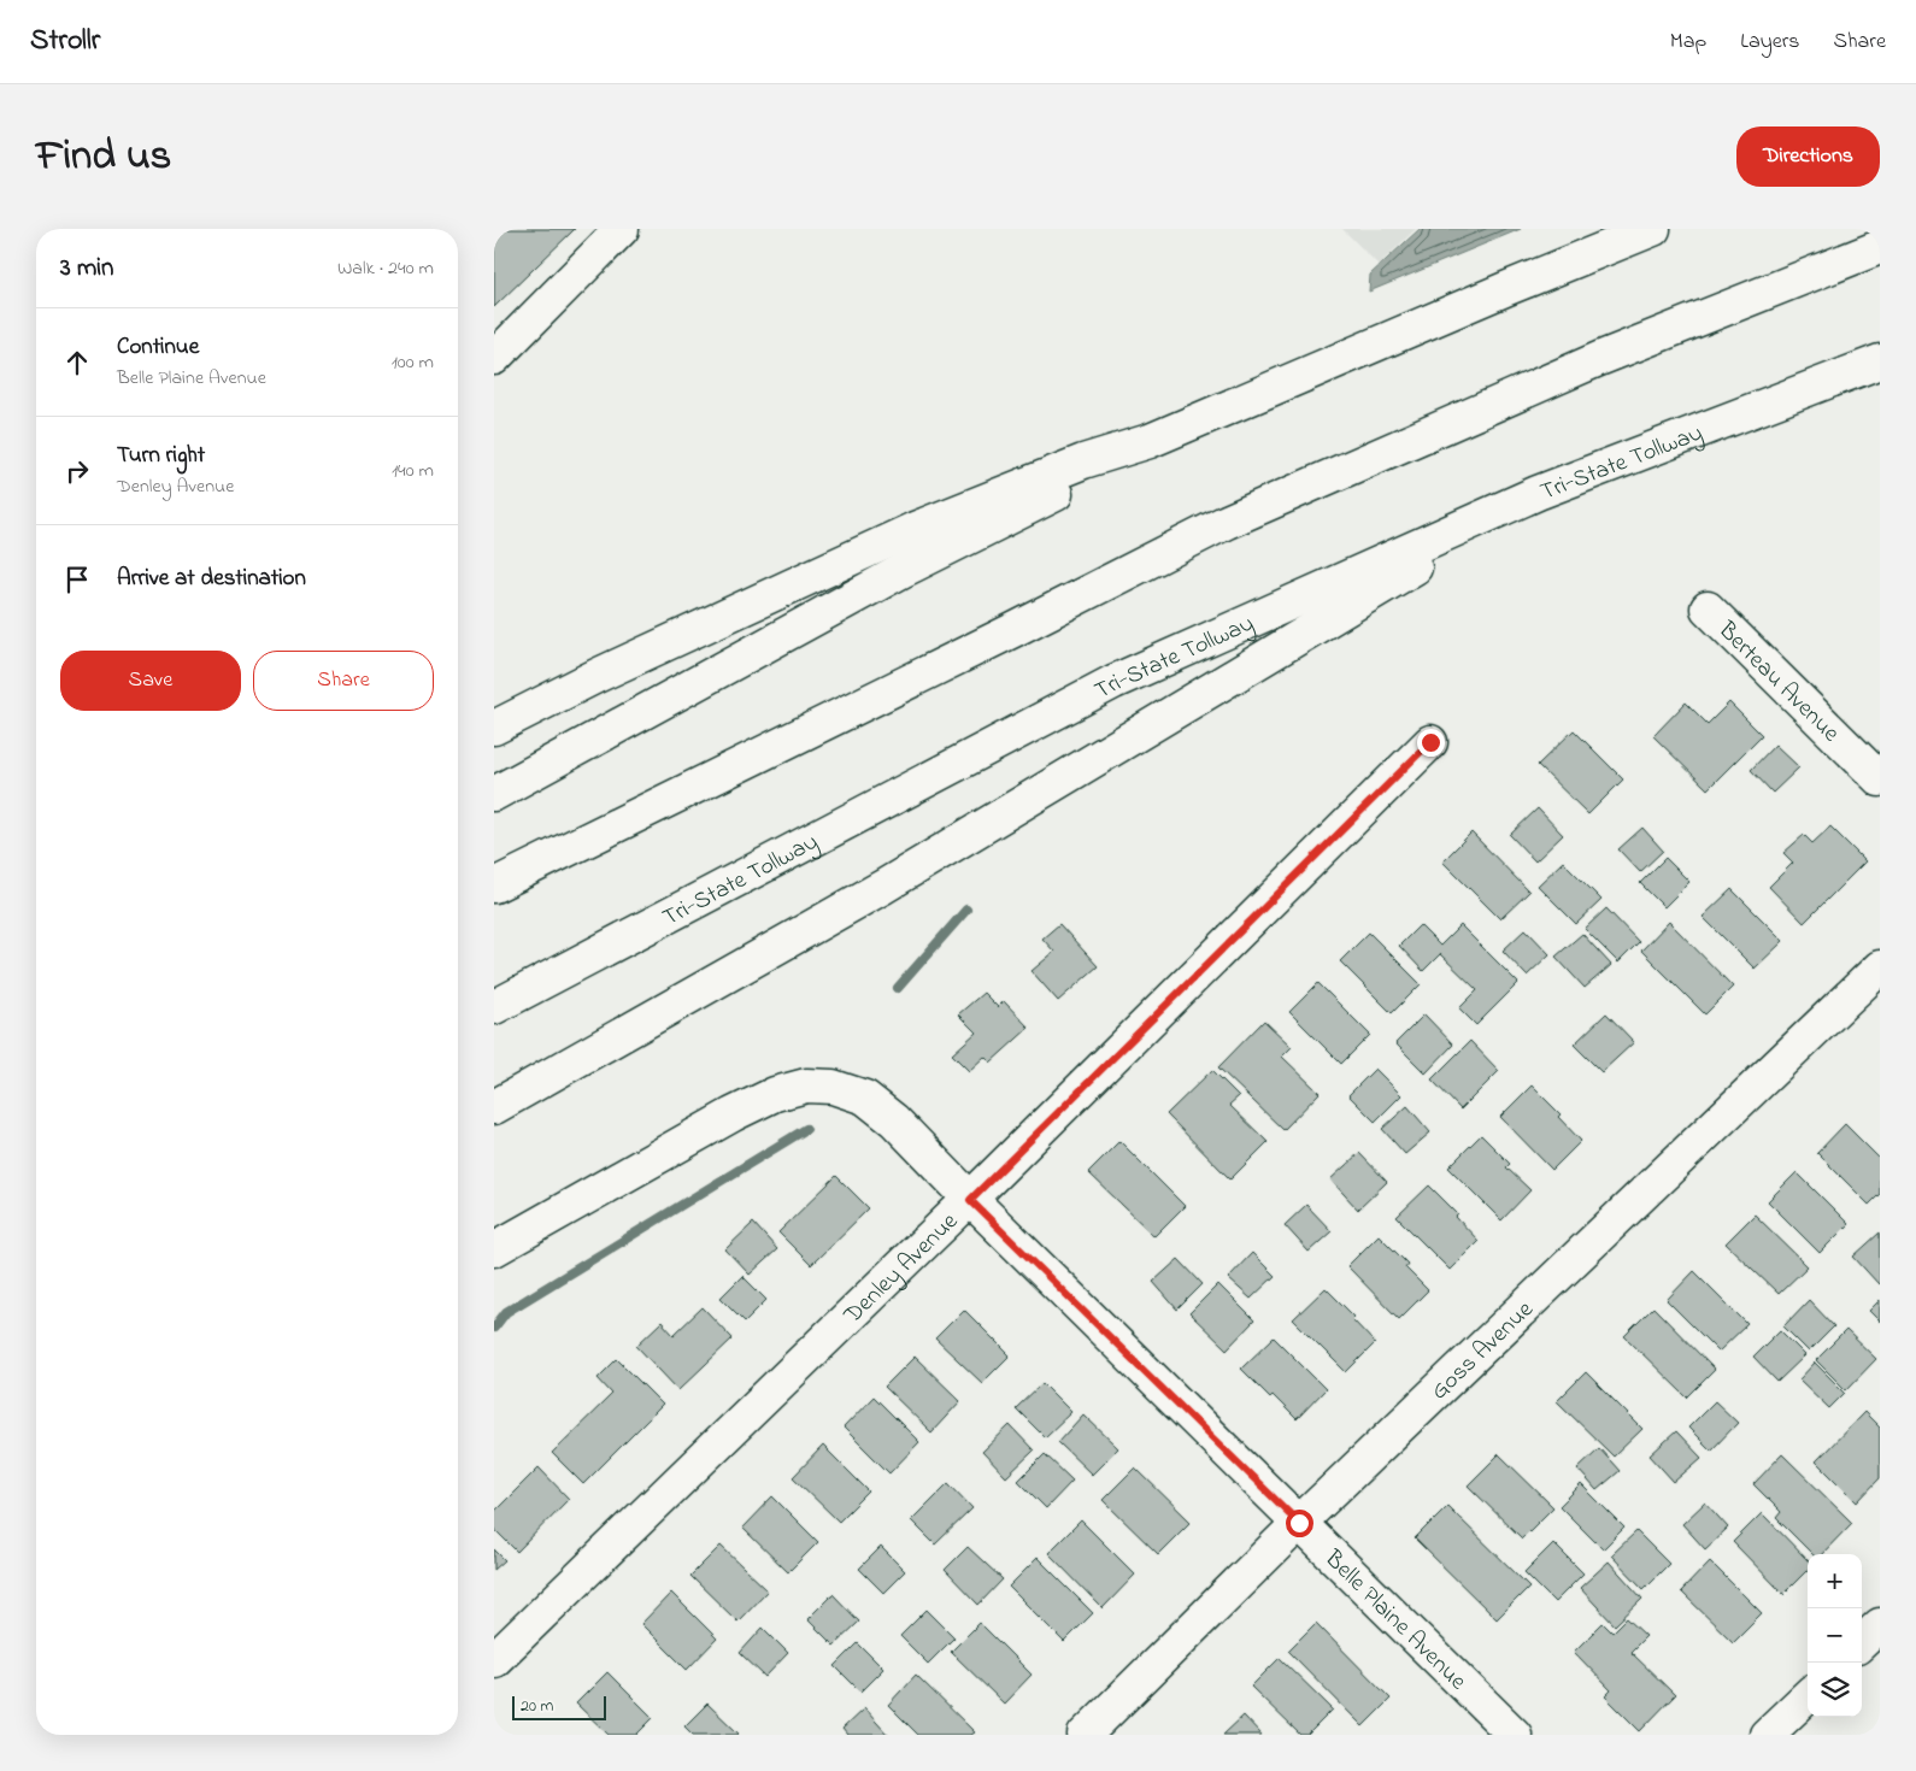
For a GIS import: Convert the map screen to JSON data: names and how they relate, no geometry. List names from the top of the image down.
{
  "streets": {
    "main road": [
      "Tri-State Tollway",
      "Berteau Avenue",
      "Denley Avenue",
      "Goss Avenue",
      "Belle Plaine Avenue"
    ]
  },
  "crossings": [
    ["Denley Avenue", "Belle Plaine Avenue"],
    ["Goss Avenue", "Belle Plaine Avenue"]
  ],
  "scale_bar": "20 m",
  "page": {
    "header": "Strollr",
    "nav": ["Map", "Layers", "Share"],
    "title": "Find us",
    "buttons": [
      "Directions",
      ["Save", "Share"]
    ],
    "heading": ["3 min", "Walk · 240 m"],
    "list": [
      ["Continue", "Belle Plaine Avenue", "100 m"],
      ["Turn right", "Denley Avenue", "140 m"],
      "Arrive at destination"
    ],
    "map_buttons": ["+", "−"],
    "scale": "20 m"
  }
}
